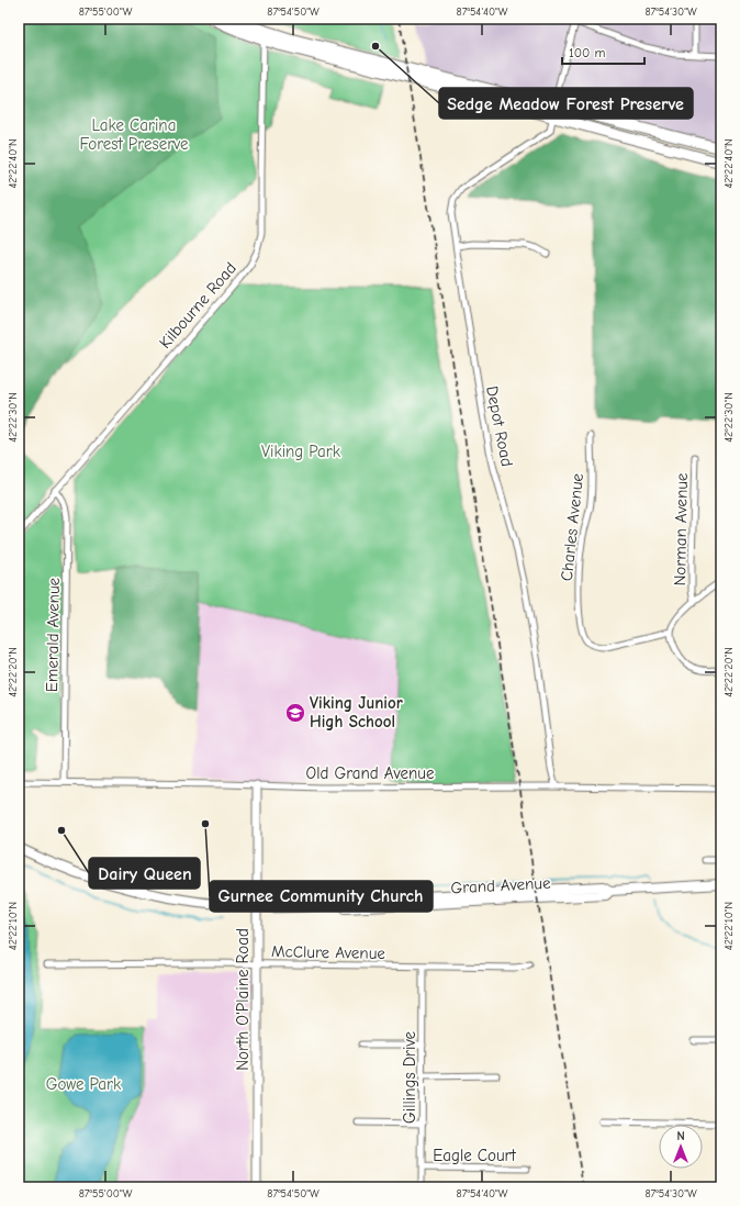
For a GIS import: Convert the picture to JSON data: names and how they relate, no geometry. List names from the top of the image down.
{
  "streets": {
    "main road": ["Grand Avenue"],
    "street": [
      "Kilbourne Road",
      "Depot Road",
      "Charles Avenue",
      "Norman Avenue",
      "Emerald Avenue",
      "Old Grand Avenue",
      "McClure Avenue",
      "North O'Plaine Road",
      "Gillings Drive",
      "Eagle Court"
    ]
  },
  "crossings": [
    ["Kilbourne Road", "Emerald Avenue"],
    ["Depot Road", "Old Grand Avenue"],
    ["Emerald Avenue", "Old Grand Avenue"],
    ["Old Grand Avenue", "North O'Plaine Road"],
    ["Grand Avenue", "North O'Plaine Road"],
    ["McClure Avenue", "North O'Plaine Road"],
    ["McClure Avenue", "Gillings Drive"],
    ["Gillings Drive", "Eagle Court"]
  ],
  "parks": ["Lake Carina Forest Preserve", "Viking Park", "Gowe Park"],
  "places": {
    "other": ["Sedge Meadow Forest Preserve", "Gurnee Community Church", "Dairy Queen"],
    "school or university": ["Viking Junior High School"]
  },
  "scale_bar": "100 m",
  "north": "top",
  "coordinates": [
    "87°55'00\"W",
    "87°54'50\"W",
    "87°54'40\"W",
    "87°54'30\"W",
    "42°22'40\"N",
    "42°22'30\"N",
    "42°22'20\"N",
    "42°22'10\"N"
  ]
}
